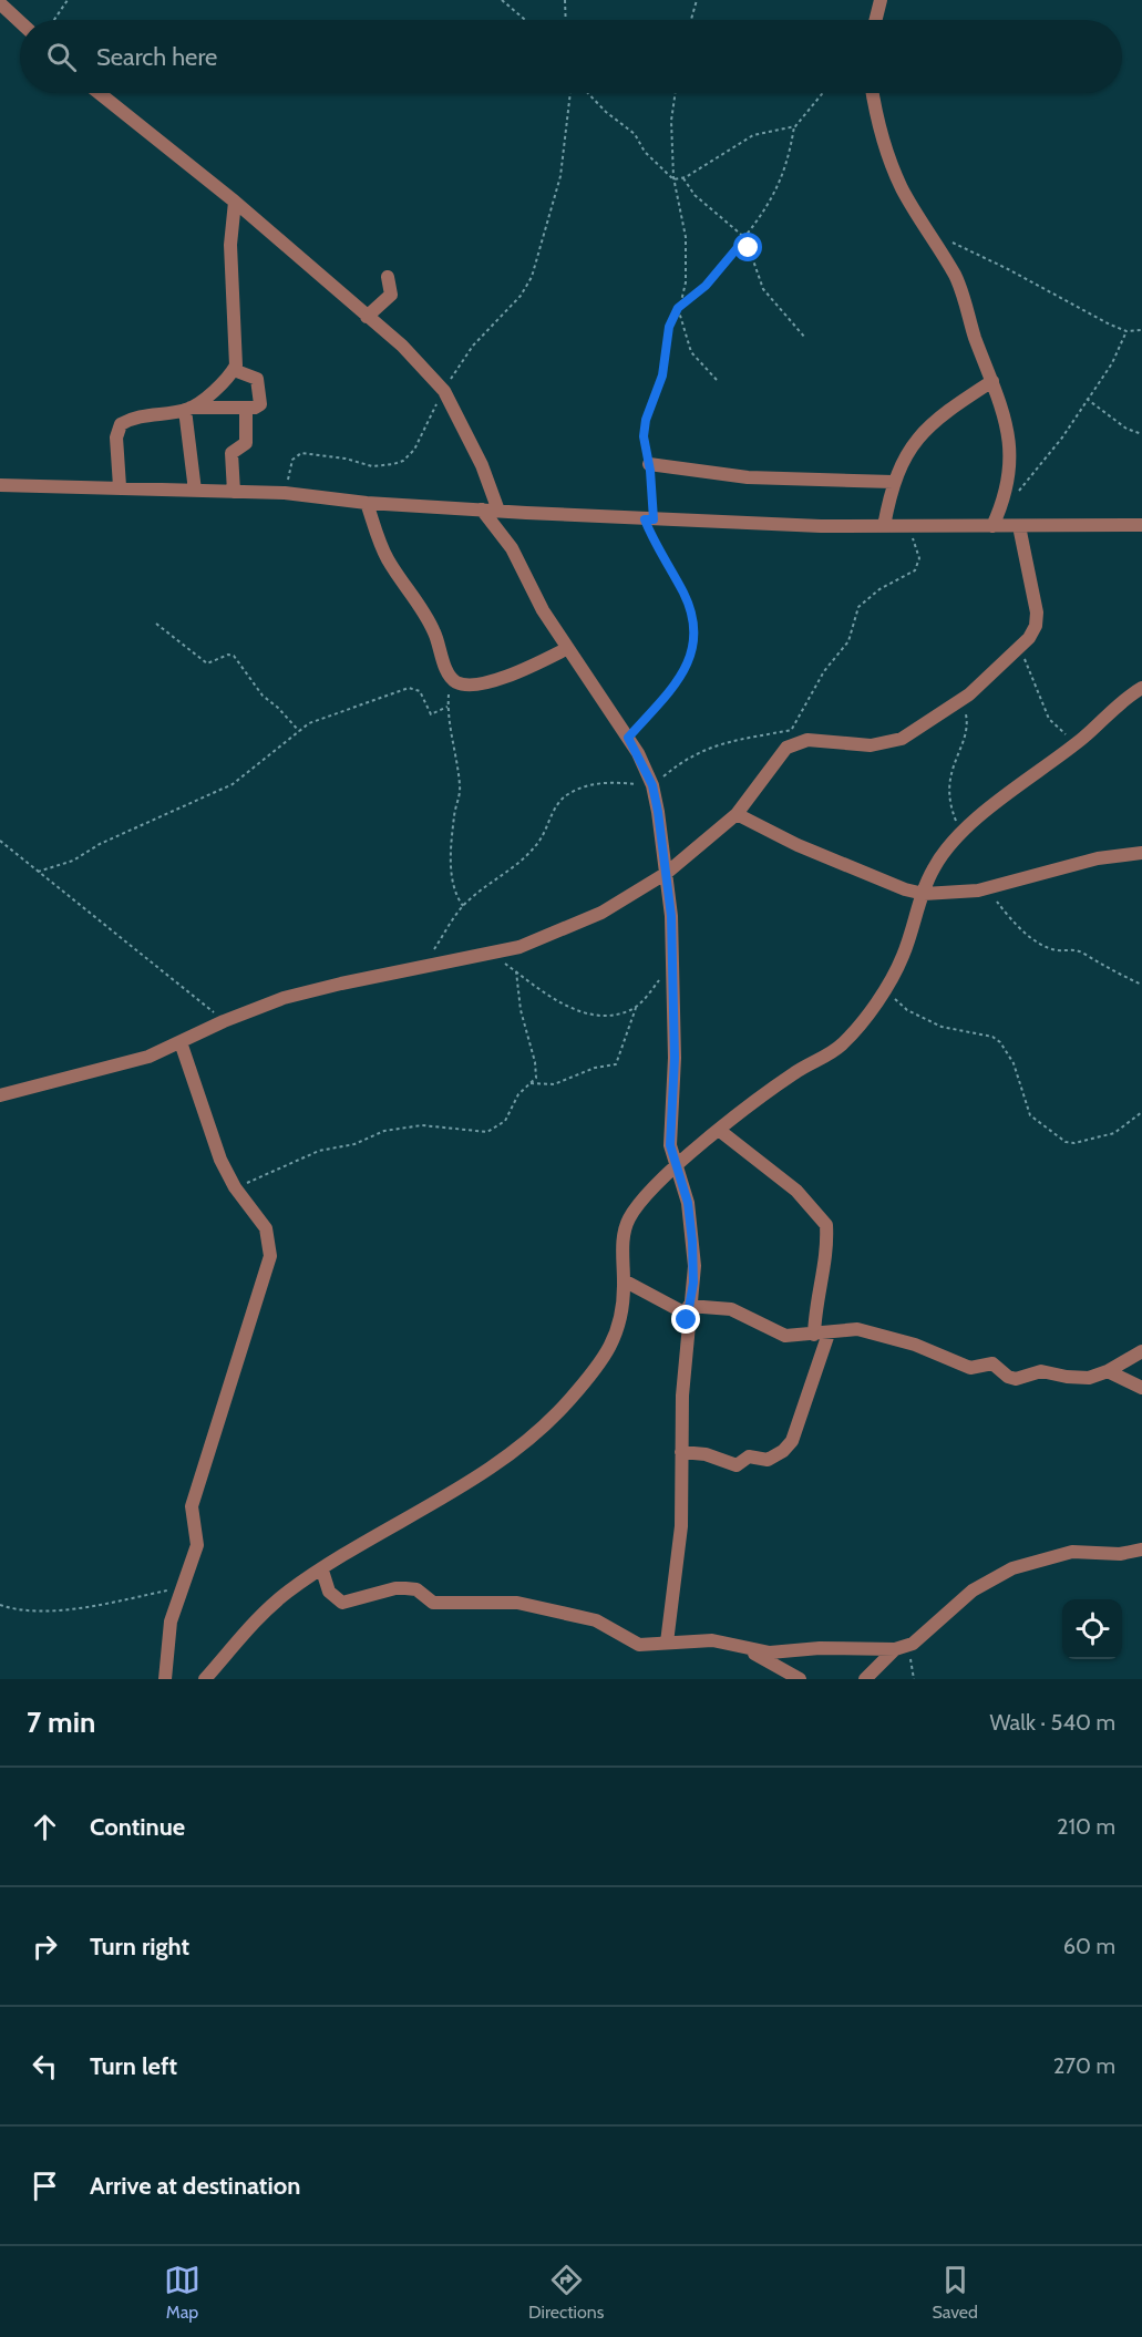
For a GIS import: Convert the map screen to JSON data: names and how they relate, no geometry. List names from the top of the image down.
{
  "page": {
    "search": "Search here",
    "heading": ["7 min", "Walk · 540 m"],
    "list": [
      ["Continue", "210 m"],
      ["Turn right", "60 m"],
      ["Turn left", "270 m"],
      "Arrive at destination"
    ],
    "nav": ["Map", "Directions", "Saved"]
  }
}
